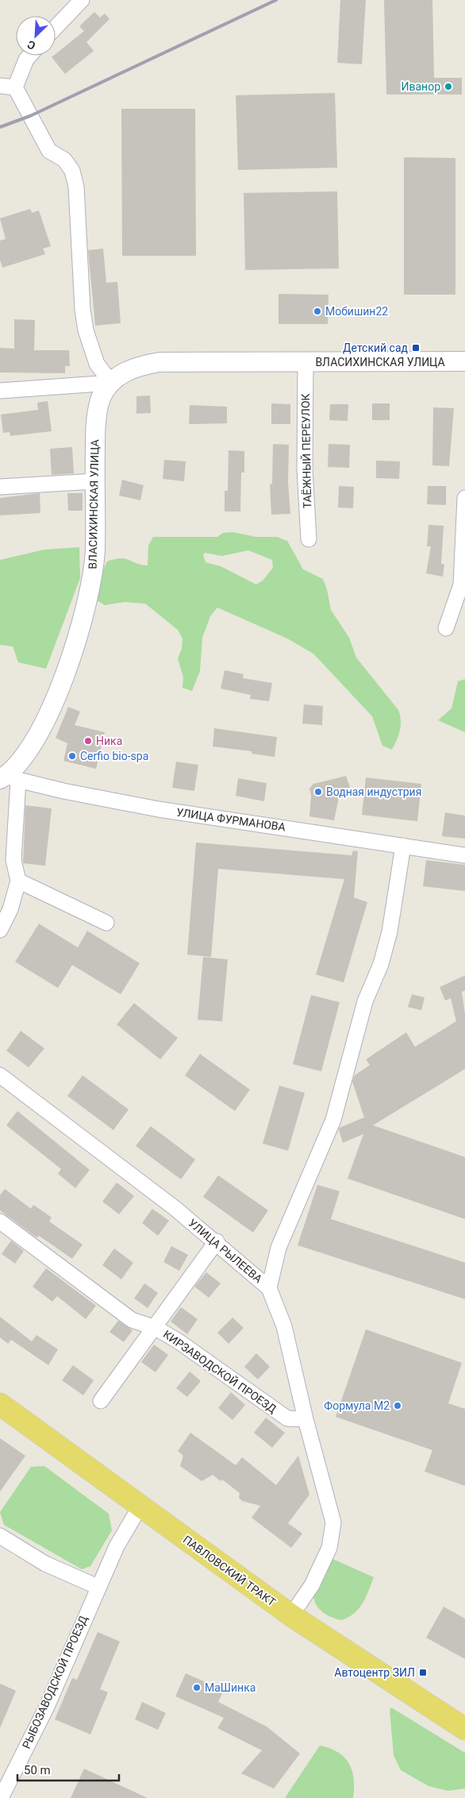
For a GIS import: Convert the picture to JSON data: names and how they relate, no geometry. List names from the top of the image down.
{
  "streets": {
    "main road": ["ПАВЛОВСКИЙ ТРАКТ"],
    "street": [
      "ВЛАСИХИНСКАЯ УЛИЦА",
      "ТАЁЖНЫЙ ПЕРЕУЛОК",
      "УЛИЦА ФУРМАНОВА",
      "УЛИЦА РЫЛЕЕВА",
      "КИРЗАВОДСКОЙ ПРОЕЗД",
      "РЫБОЗАВОДСКОЙ ПРОЕЗД"
    ]
  },
  "crossings": [
    ["ВЛАСИХИНСКАЯ УЛИЦА", "ТАЁЖНЫЙ ПЕРЕУЛОК"],
    ["ВЛАСИХИНСКАЯ УЛИЦА", "УЛИЦА ФУРМАНОВА"],
    ["УЛИЦА РЫЛЕЕВА", "КИРЗАВОДСКОЙ ПРОЕЗД"],
    ["УЛИЦА РЫЛЕЕВА", "ПАВЛОВСКИЙ ТРАКТ"],
    ["ПАВЛОВСКИЙ ТРАКТ", "РЫБОЗАВОДСКОЙ ПРОЕЗД"]
  ],
  "places": {
    "other": [
      "Иванор",
      "Мобишин22",
      "Ника",
      "Cerfio bio-spa",
      "Водная индустрия",
      "Формула М2",
      "МаШинка"
    ],
    "transit": ["Детский сад", "Автоцентр ЗИЛ"]
  },
  "scale_bar": "50 m",
  "north": "bottom left"
}
